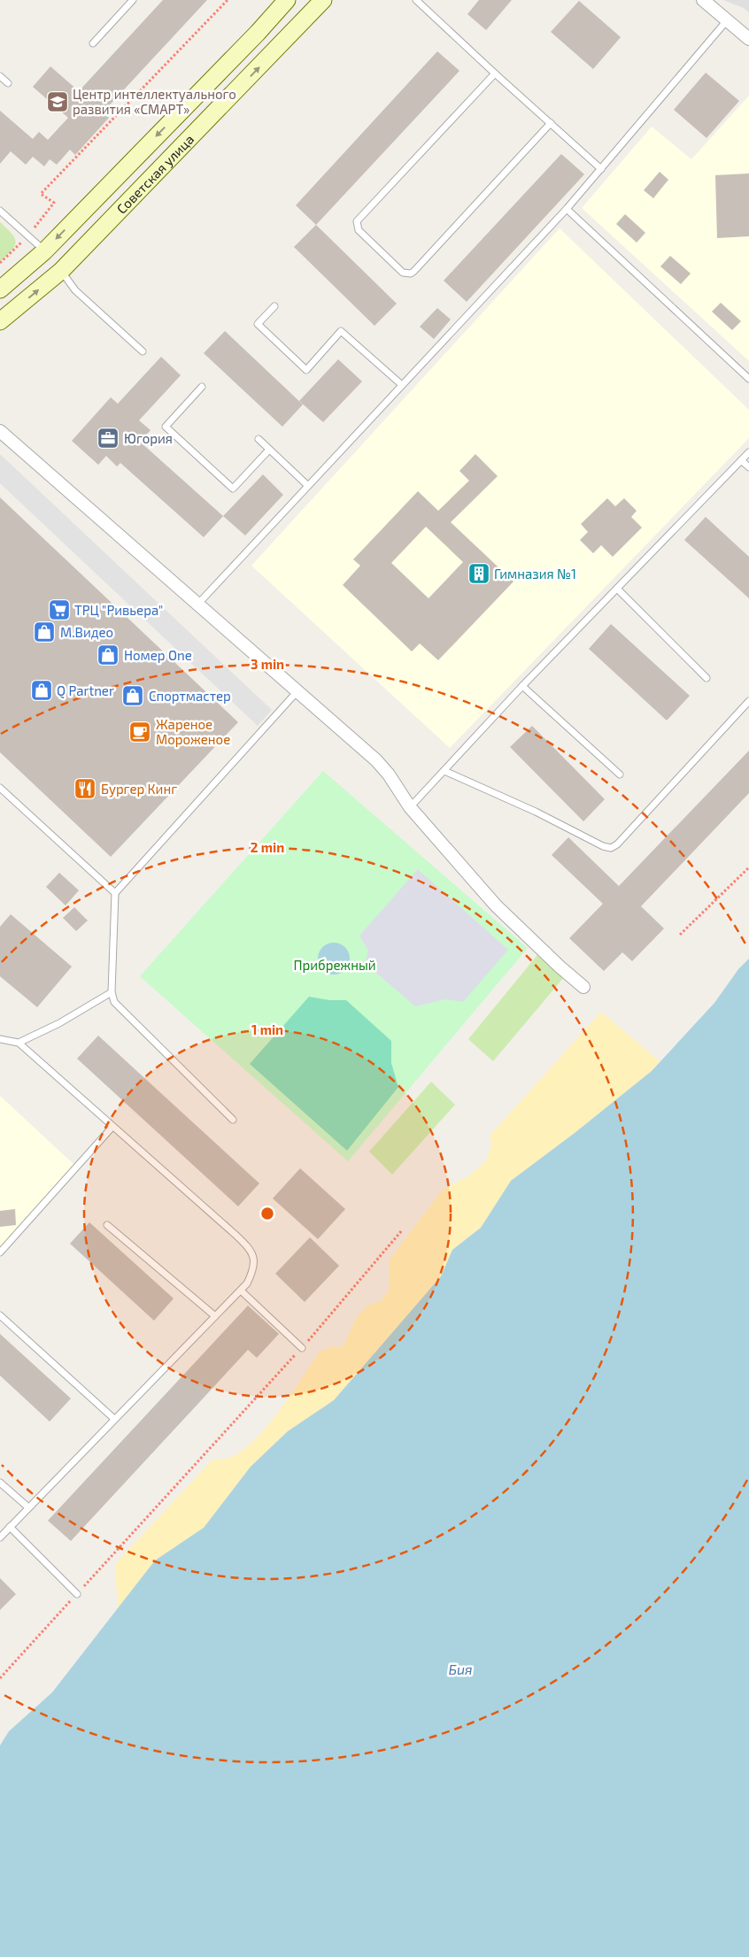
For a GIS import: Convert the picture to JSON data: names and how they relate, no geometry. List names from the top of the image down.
{
  "streets": {
    "main road": ["Советская улица"]
  },
  "water": ["Бия"],
  "parks": ["Прибрежный"],
  "places": {
    "school or university": ["Центр интеллектуального развития «СМАРТ»"],
    "office": ["Югория"],
    "building": ["Гимназия №1"],
    "supermarket": ["ТРЦ \"Ривьера\""],
    "shop": [
      "М.Видео",
      "Номер One",
      "Q Partner",
      "Спортмастер"
    ],
    "cafe": ["Жареное Мороженое"],
    "restaurant": ["Бургер Кинг"]
  },
  "rings": ["3 min", "2 min", "1 min"]
}
